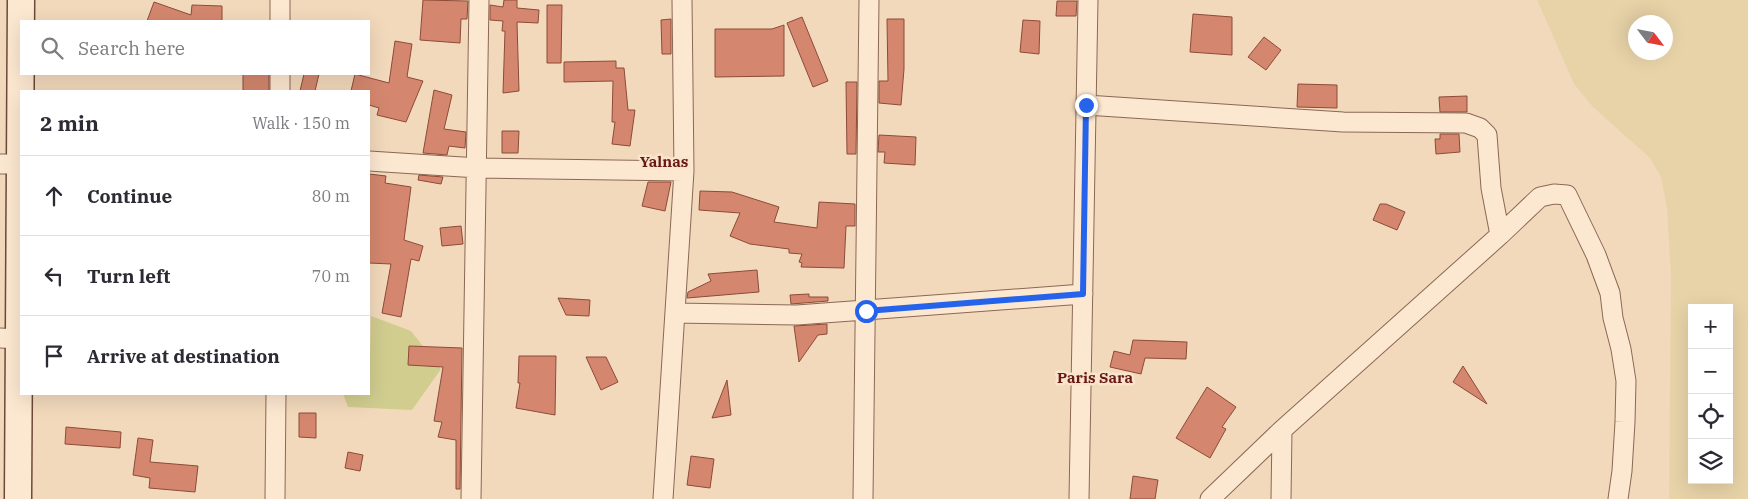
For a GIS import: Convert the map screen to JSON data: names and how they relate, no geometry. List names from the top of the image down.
{
  "districts": ["Yalnas", "Paris Sara"],
  "north": "bottom right",
  "page": {
    "search": "Search here",
    "heading": ["2 min", "Walk · 150 m"],
    "list": [
      ["Continue", "80 m"],
      ["Turn left", "70 m"],
      "Arrive at destination"
    ],
    "map_buttons": ["+", "−"]
  }
}
